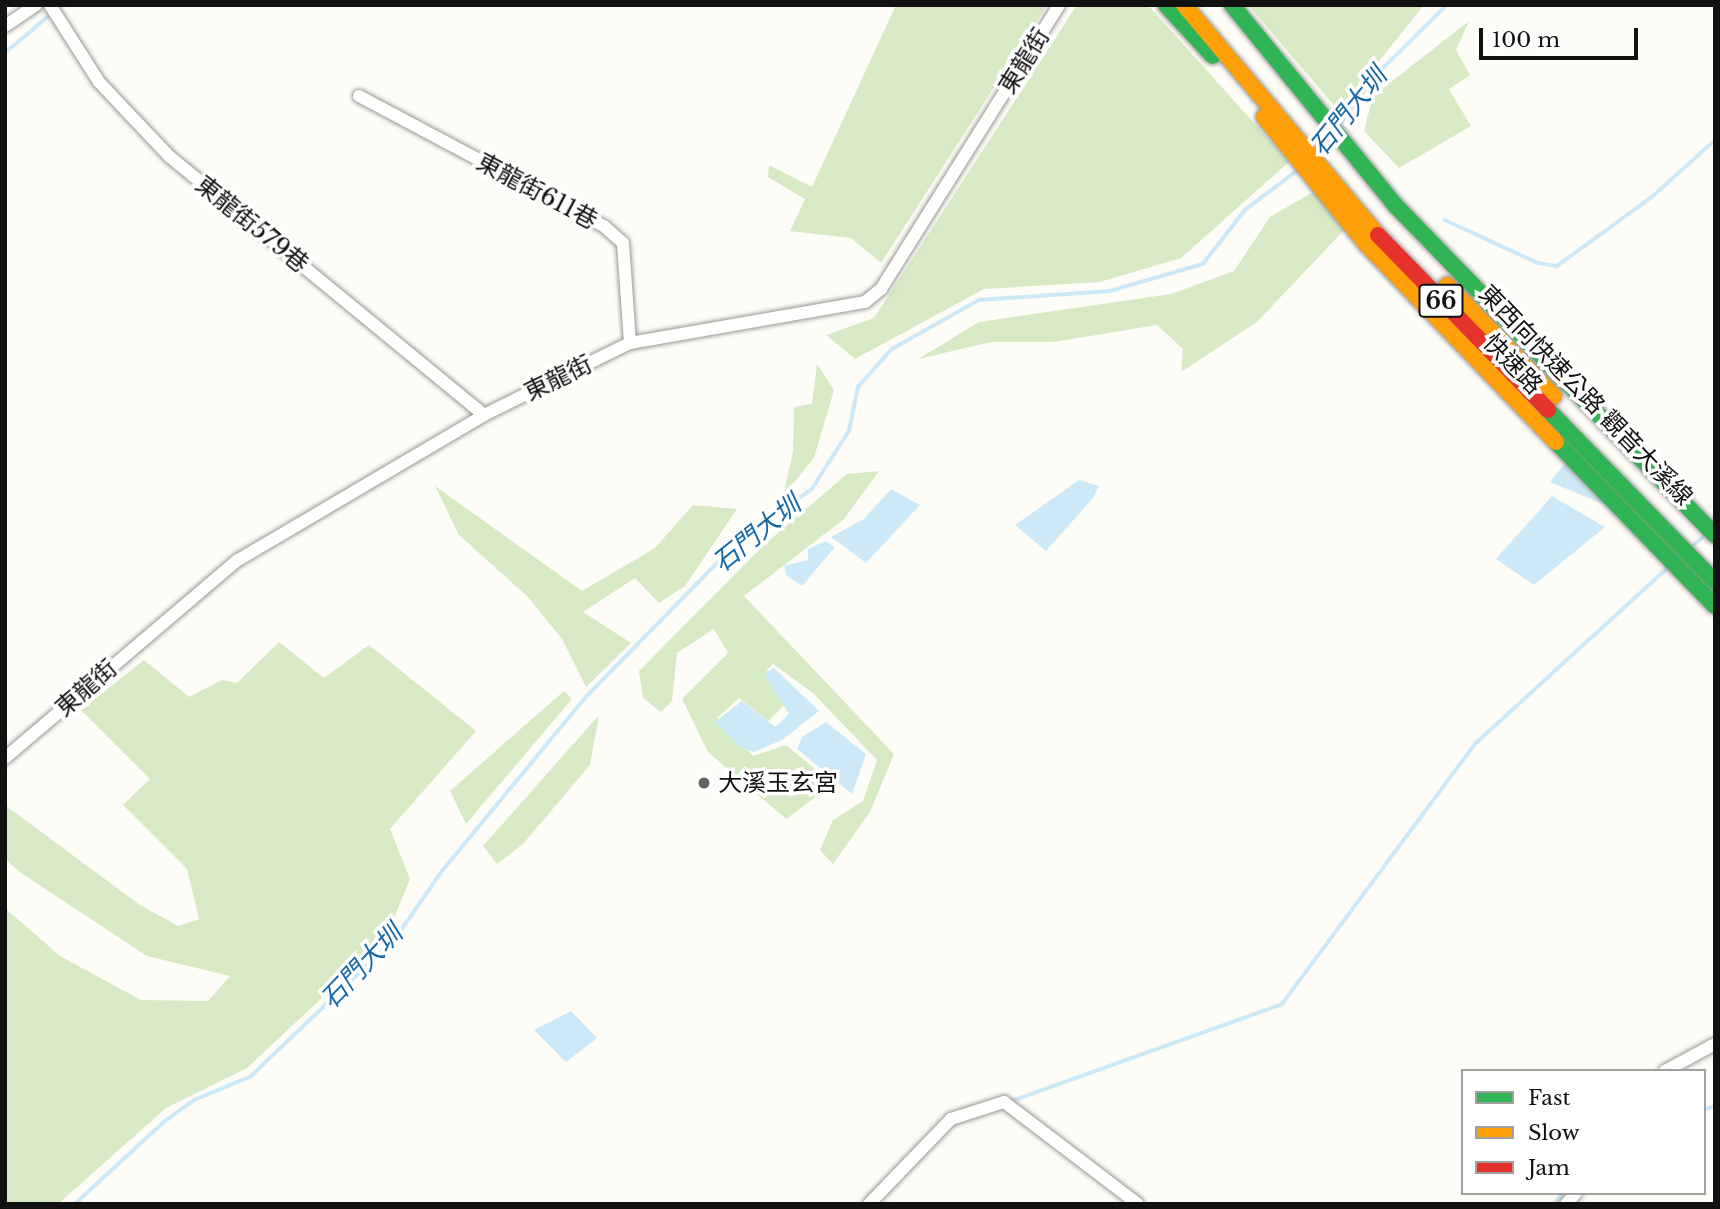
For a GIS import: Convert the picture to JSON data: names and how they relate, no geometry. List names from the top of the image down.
{
  "streets": {
    "main road": ["66", "快速路", "東西向快速公路 觀音大溪線"],
    "street": ["東龍街", "東龍街611巷", "東龍街579巷"]
  },
  "crossings": [
    ["東龍街", "東龍街611巷"],
    ["東龍街", "東龍街579巷"]
  ],
  "water": ["石門大圳"],
  "places": ["大溪玉玄宮"],
  "legend": ["Fast", "Slow", "Jam"],
  "scale_bar": "100 m"
}
